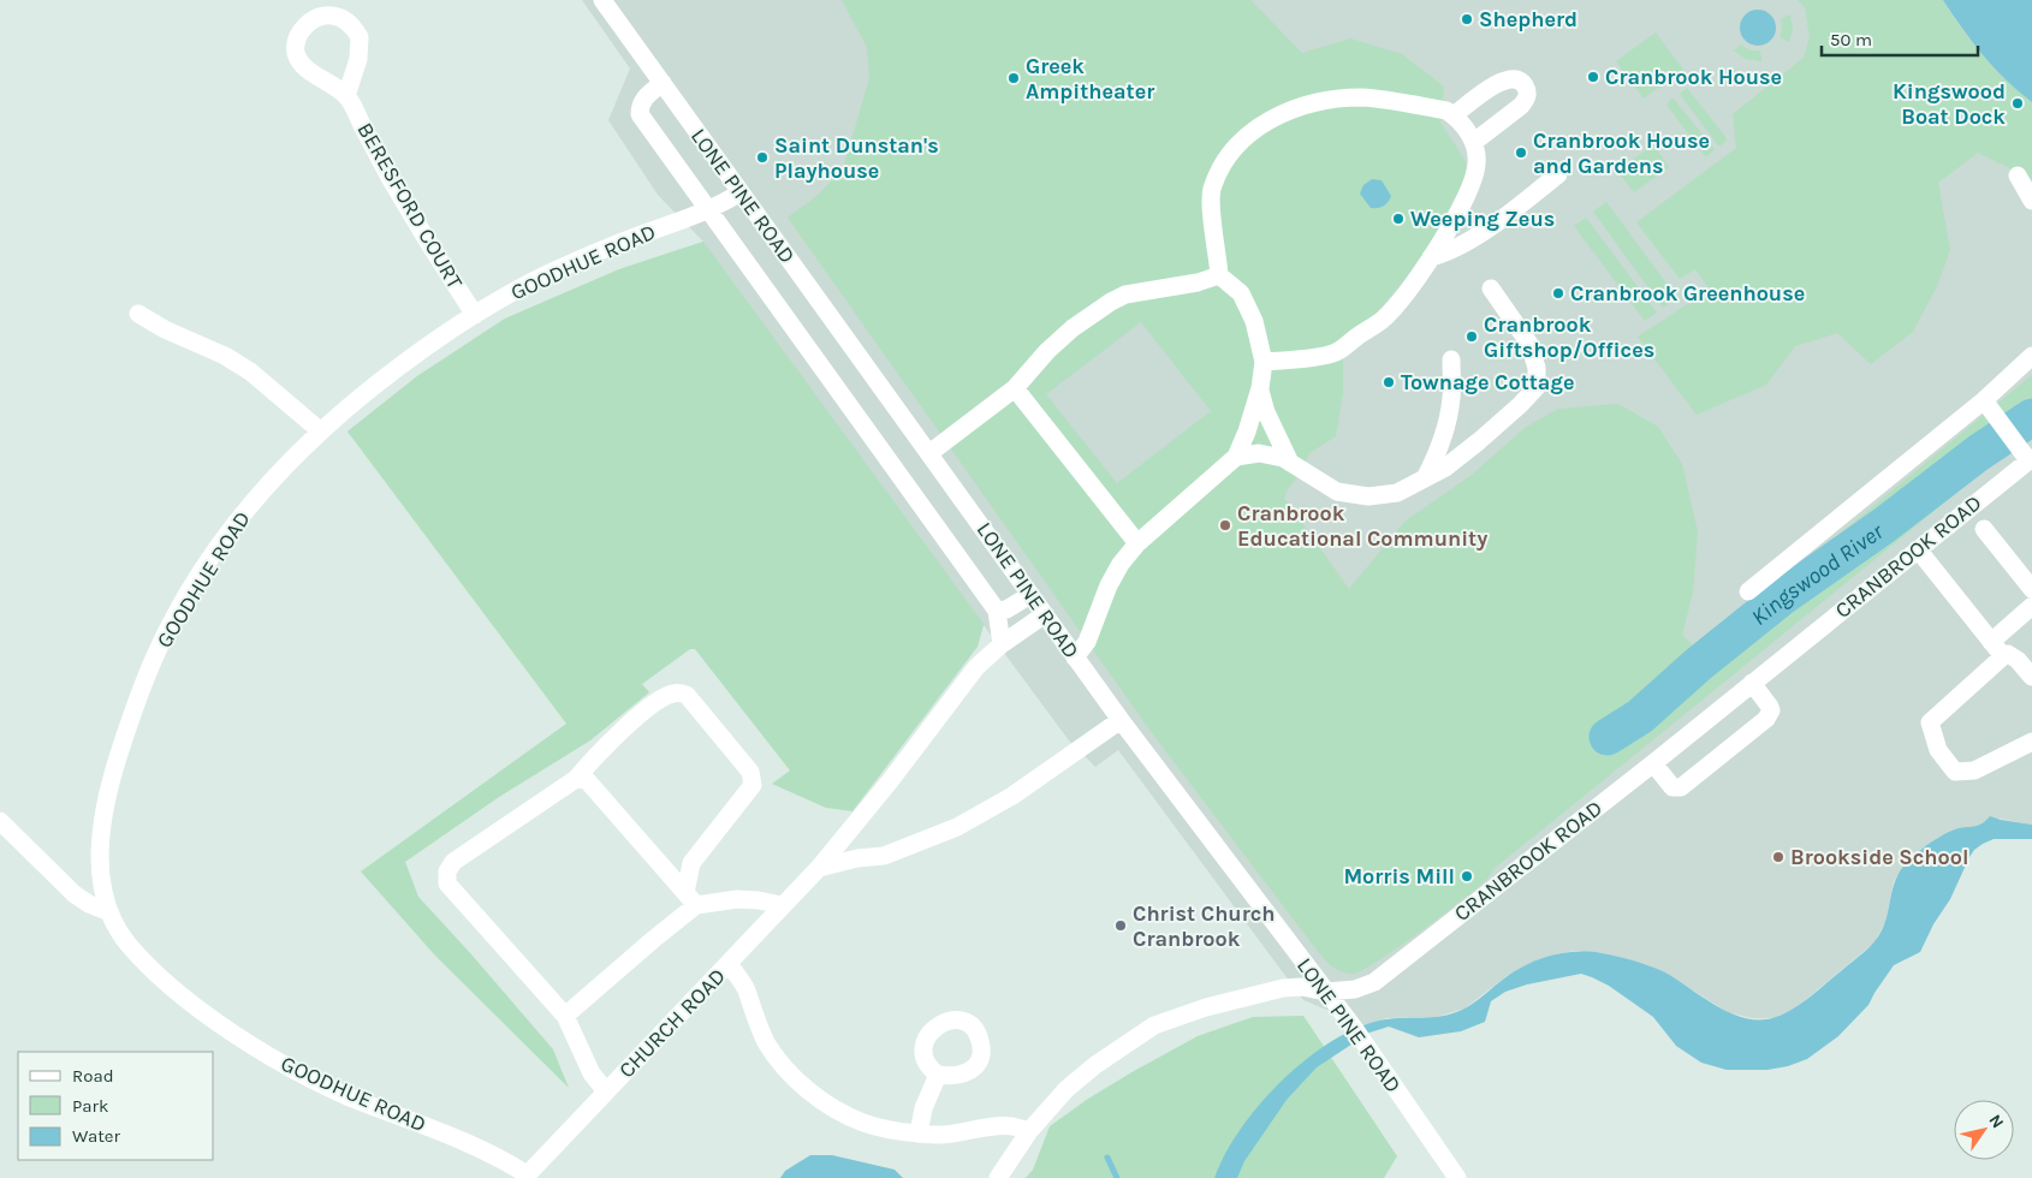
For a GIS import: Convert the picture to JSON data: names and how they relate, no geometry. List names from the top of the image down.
{
  "streets": {
    "street": [
      "LONE PINE ROAD",
      "BERESFORD COURT",
      "GOODHUE ROAD",
      "CRANBROOK ROAD",
      "CHURCH ROAD"
    ]
  },
  "crossings": [
    ["LONE PINE ROAD", "GOODHUE ROAD"],
    ["LONE PINE ROAD", "CRANBROOK ROAD"],
    ["LONE PINE ROAD", "CHURCH ROAD"],
    ["BERESFORD COURT", "GOODHUE ROAD"],
    ["GOODHUE ROAD", "CHURCH ROAD"]
  ],
  "water": ["Kingswood River"],
  "places": [
    "Shepherd",
    "Cranbrook House",
    "Greek Ampitheater",
    "Kingswood Boat Dock",
    "Cranbrook House and Gardens",
    "Saint Dunstan's Playhouse",
    "Weeping Zeus",
    "Cranbrook Greenhouse",
    "Cranbrook Giftshop/Offices",
    "Townage Cottage",
    "Cranbrook Educational Community",
    "Brookside School",
    "Morris Mill",
    "Christ Church Cranbrook"
  ],
  "legend": ["Road", "Park", "Water"],
  "scale_bar": "50 m",
  "north": "top right"
}
